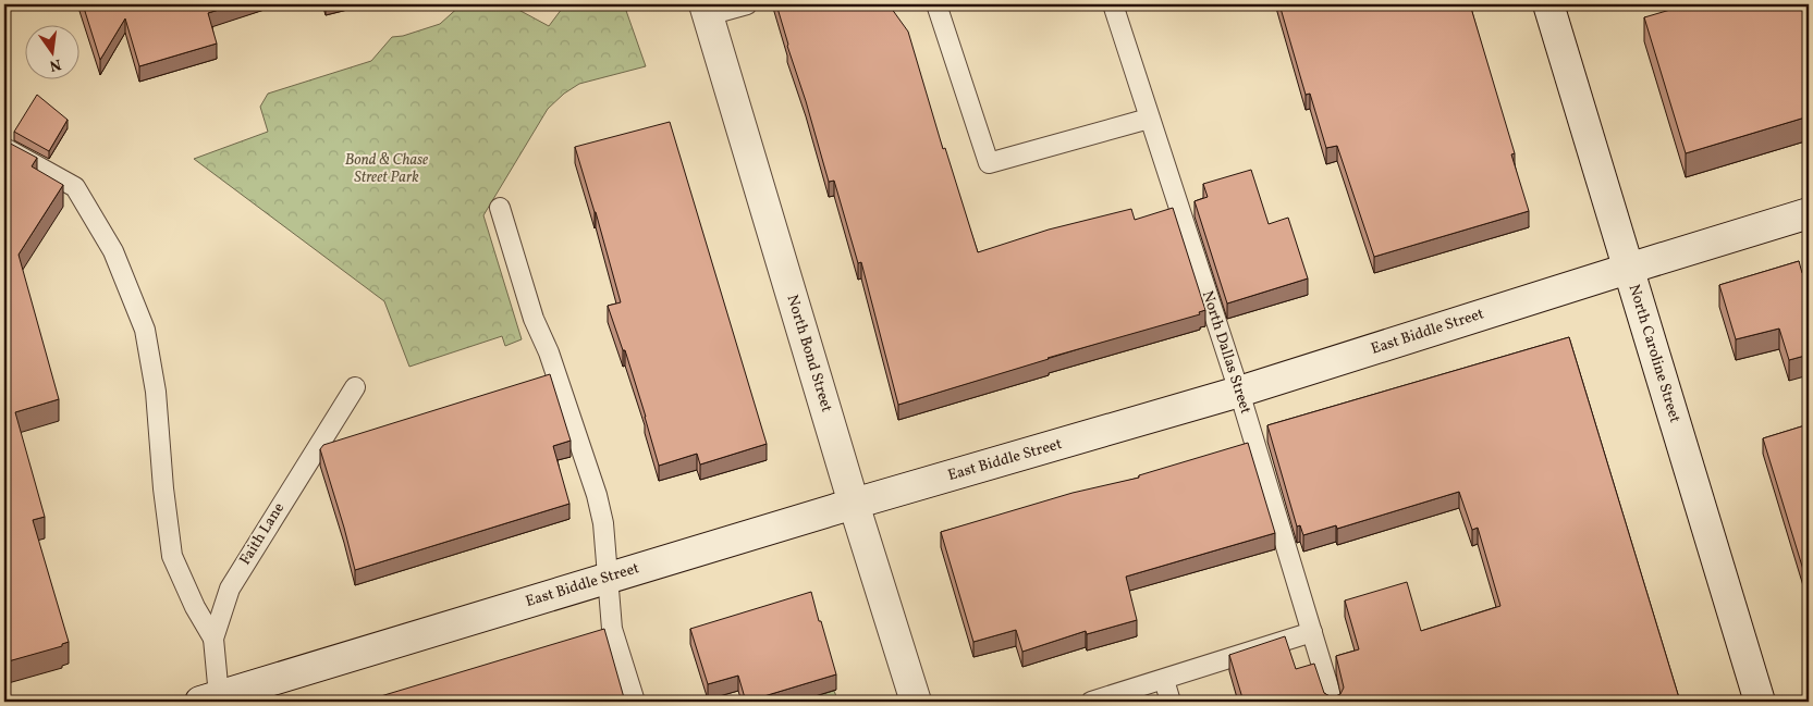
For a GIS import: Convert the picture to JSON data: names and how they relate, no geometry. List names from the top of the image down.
{
  "streets": {
    "main road": ["East Biddle Street", "North Bond Street", "North Caroline Street"],
    "lane": ["North Dallas Street", "Faith Lane"]
  },
  "crossings": [
    ["East Biddle Street", "North Dallas Street"],
    ["East Biddle Street", "North Bond Street"],
    ["East Biddle Street", "North Caroline Street"],
    ["East Biddle Street", "Faith Lane"]
  ],
  "parks": ["Bond & Chase Street Park"],
  "north": "bottom"
}
